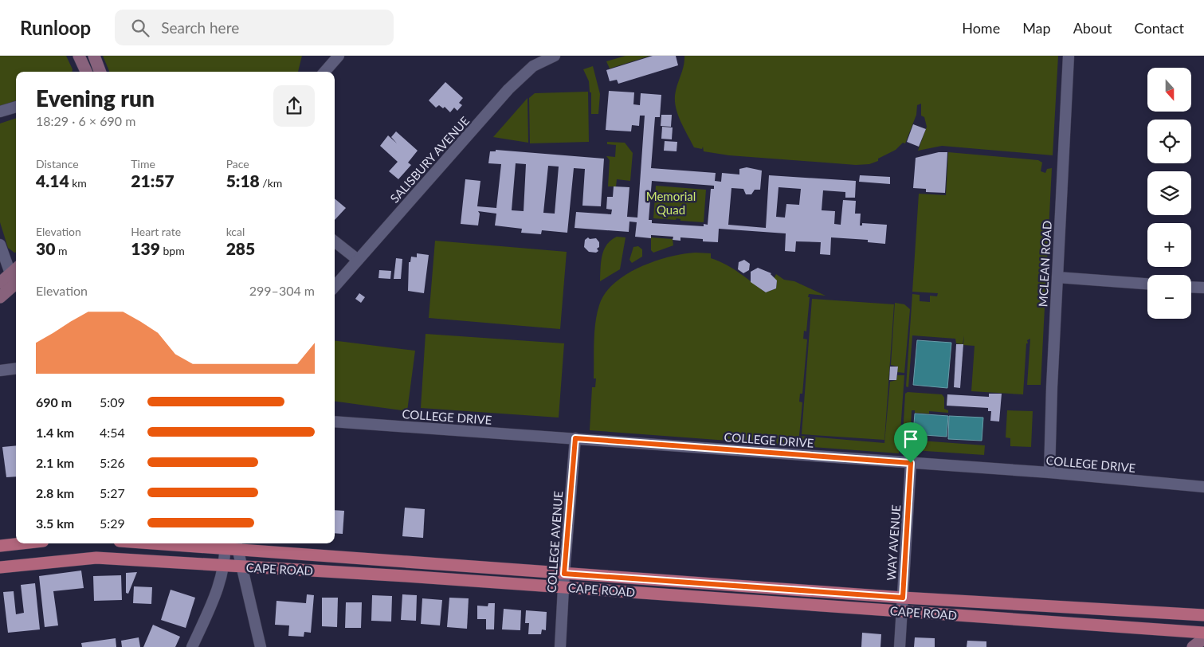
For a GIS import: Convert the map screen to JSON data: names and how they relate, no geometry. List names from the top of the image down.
{
  "streets": {
    "main road": ["CAPE ROAD"],
    "street": [
      "SALISBURY AVENUE",
      "MCLEAN ROAD",
      "COLLEGE DRIVE",
      "COLLEGE AVENUE",
      "WAY AVENUE"
    ]
  },
  "crossings": [
    ["MCLEAN ROAD", "COLLEGE DRIVE"],
    ["COLLEGE DRIVE", "COLLEGE AVENUE"],
    ["COLLEGE DRIVE", "WAY AVENUE"],
    ["COLLEGE AVENUE", "CAPE ROAD"],
    ["WAY AVENUE", "CAPE ROAD"]
  ],
  "parks": ["Memorial Quad"],
  "north": "bottom",
  "page": {
    "header": "Runloop",
    "search": "Search here",
    "nav": [
      "Home",
      "Map",
      "About",
      "Contact"
    ],
    "map_buttons": ["+", "−"],
    "heading": ["Evening run", "18:29 · 6 × 690 m"],
    "stats": [
      ["Distance", "4.14 km"],
      ["Time", "21:57"],
      ["Pace", "5:18 /km"],
      ["Elevation", "30 m"],
      ["Heart rate", "139 bpm"],
      ["kcal", "285"]
    ],
    "chart": ["Elevation", "299–304 m"],
    "list": [
      {
        "name": "690 m",
        "note": "5:09"
      },
      {
        "name": "1.4 km",
        "note": "4:54"
      },
      {
        "name": "2.1 km",
        "note": "5:26"
      },
      {
        "name": "2.8 km",
        "note": "5:27"
      },
      {
        "name": "3.5 km",
        "note": "5:29"
      }
    ]
  }
}
